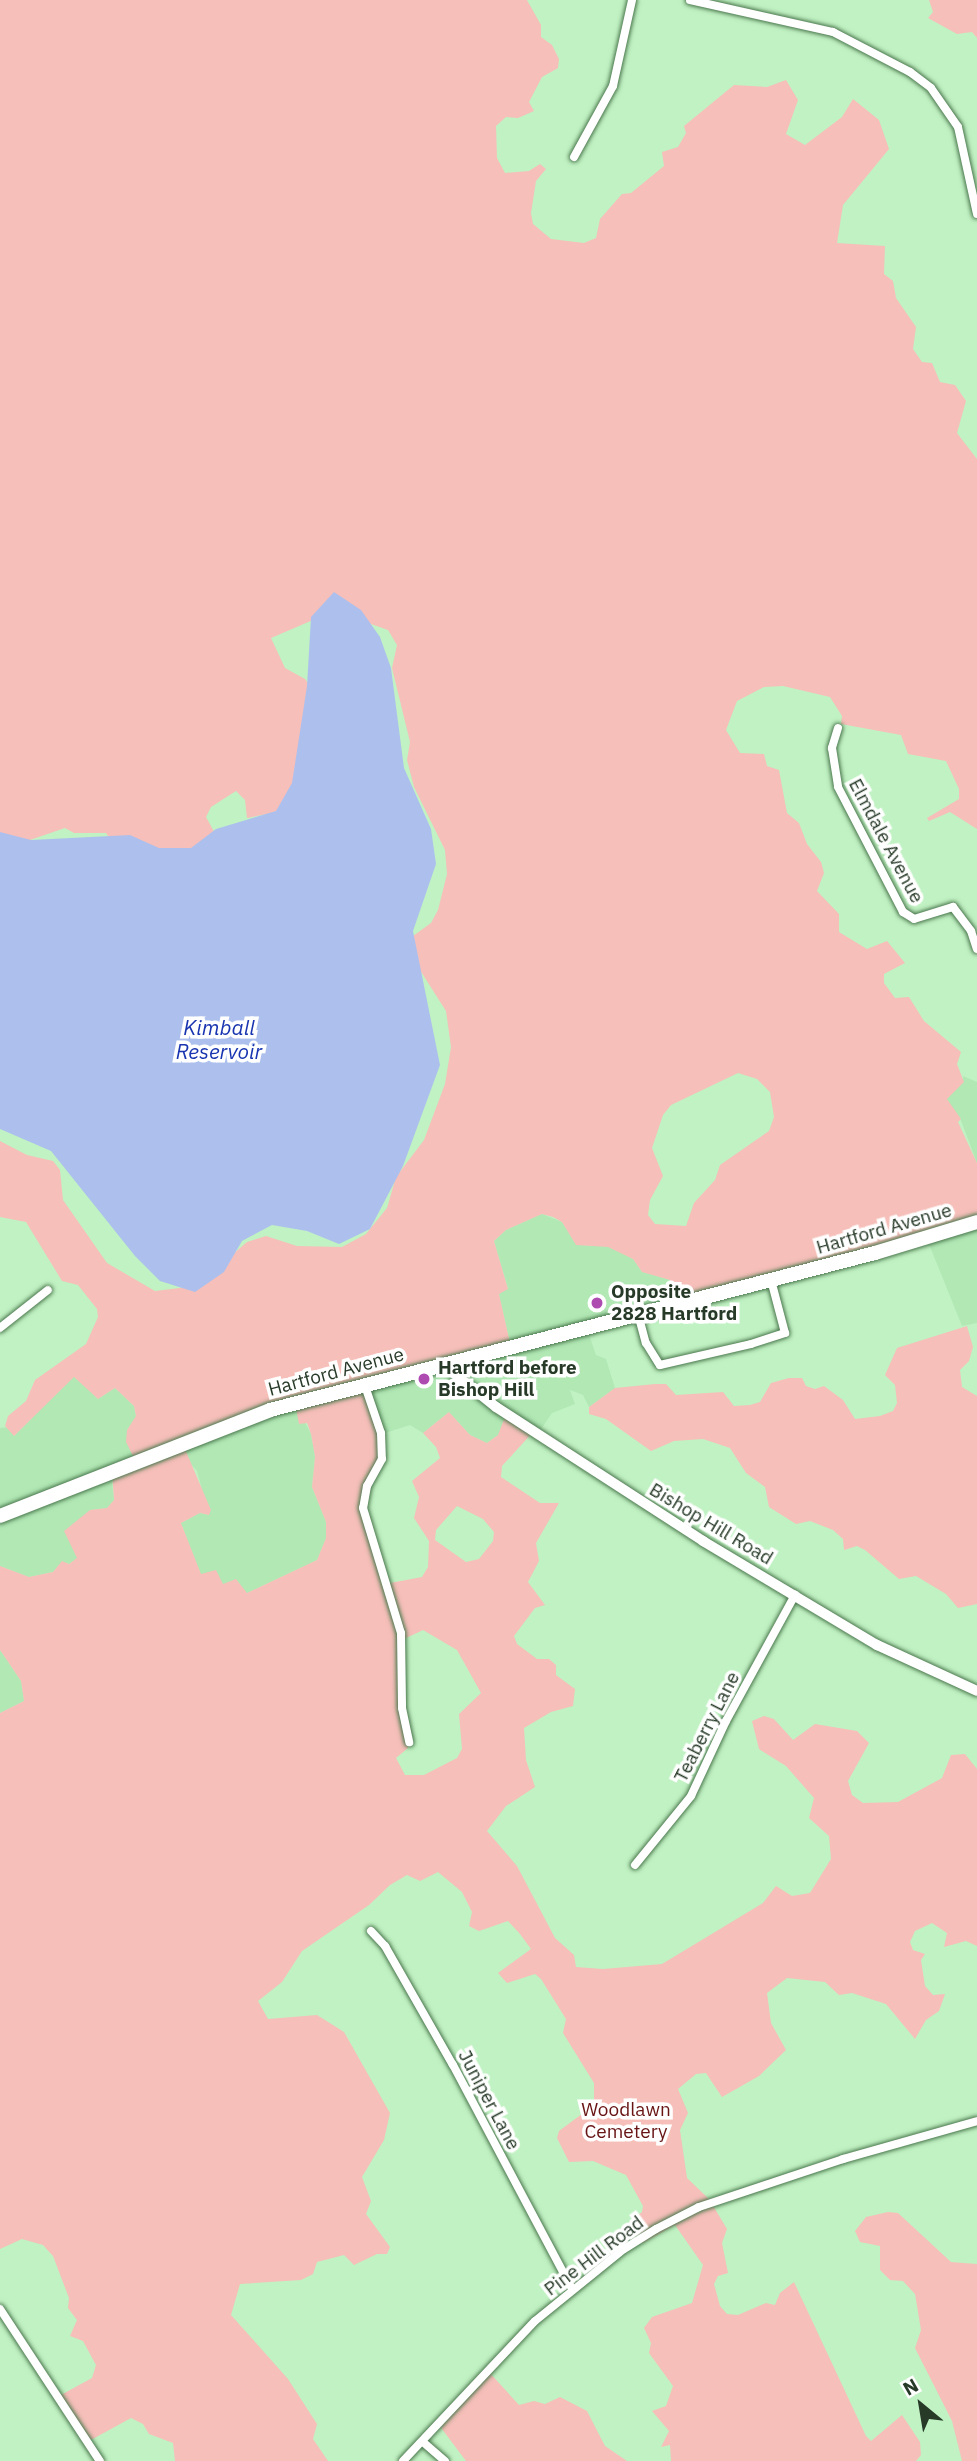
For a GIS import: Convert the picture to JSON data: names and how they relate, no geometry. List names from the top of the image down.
{
  "streets": {
    "highway": ["Hartford Avenue"],
    "street": [
      "Elmdale Avenue",
      "Bishop Hill Road",
      "Teaberry Lane",
      "Juniper Lane",
      "Pine Hill Road"
    ]
  },
  "crossings": [
    ["Hartford Avenue", "Bishop Hill Road"],
    ["Bishop Hill Road", "Teaberry Lane"],
    ["Juniper Lane", "Pine Hill Road"]
  ],
  "water": ["Kimball Reservoir"],
  "parks": ["Woodlawn Cemetery"],
  "places": ["Opposite 2828 Hartford", "Hartford before Bishop Hill"],
  "north": "top left"
}
